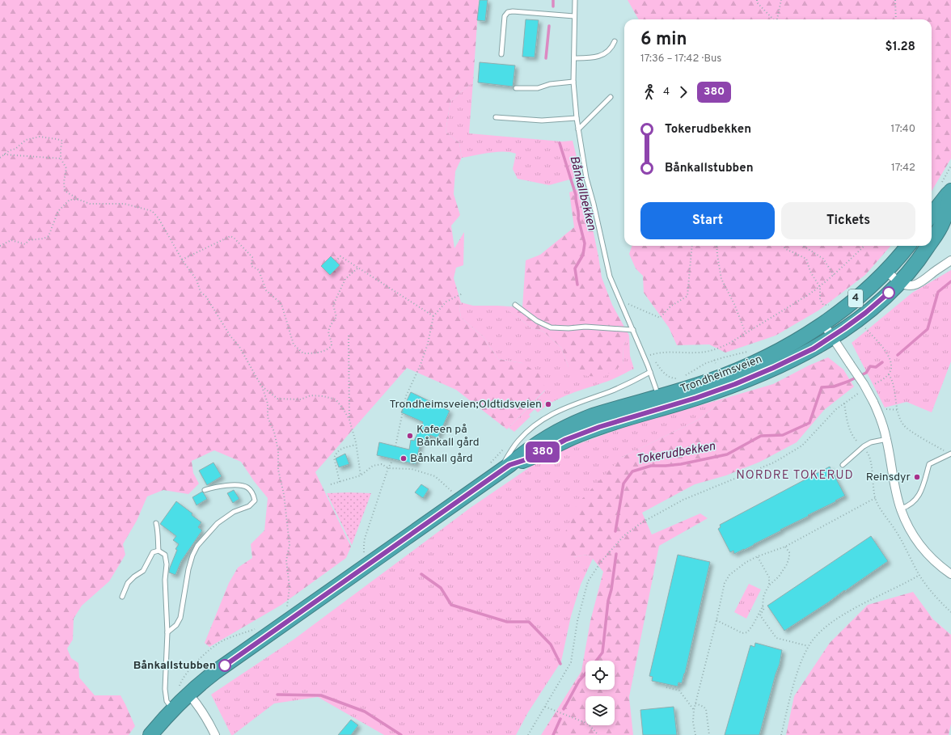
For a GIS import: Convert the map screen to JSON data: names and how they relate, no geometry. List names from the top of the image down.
{
  "streets": {
    "highway": ["4", "Trondheimsveien"]
  },
  "districts": ["NORDRE TOKERUD"],
  "water": ["Bånkallbekken", "Tokerudbekken"],
  "places": [
    "Trondheimsveien;Oldtidsveien",
    "Kafeen på Bånkall gård",
    "Bånkall gård",
    "Reinsdyr",
    "Bånkallstubben"
  ],
  "lines": ["bus line 380"],
  "page": {
    "on_map": "380",
    "heading": ["6 min", "17:36 – 17:42 · Bus", "$1.28"],
    "legs": ["4", "380"],
    "list": [
      {
        "name": "Tokerudbekken",
        "value": "17:40"
      },
      {
        "name": "Bånkallstubben",
        "value": "17:42"
      }
    ],
    "buttons": ["Start", "Tickets"]
  }
}
